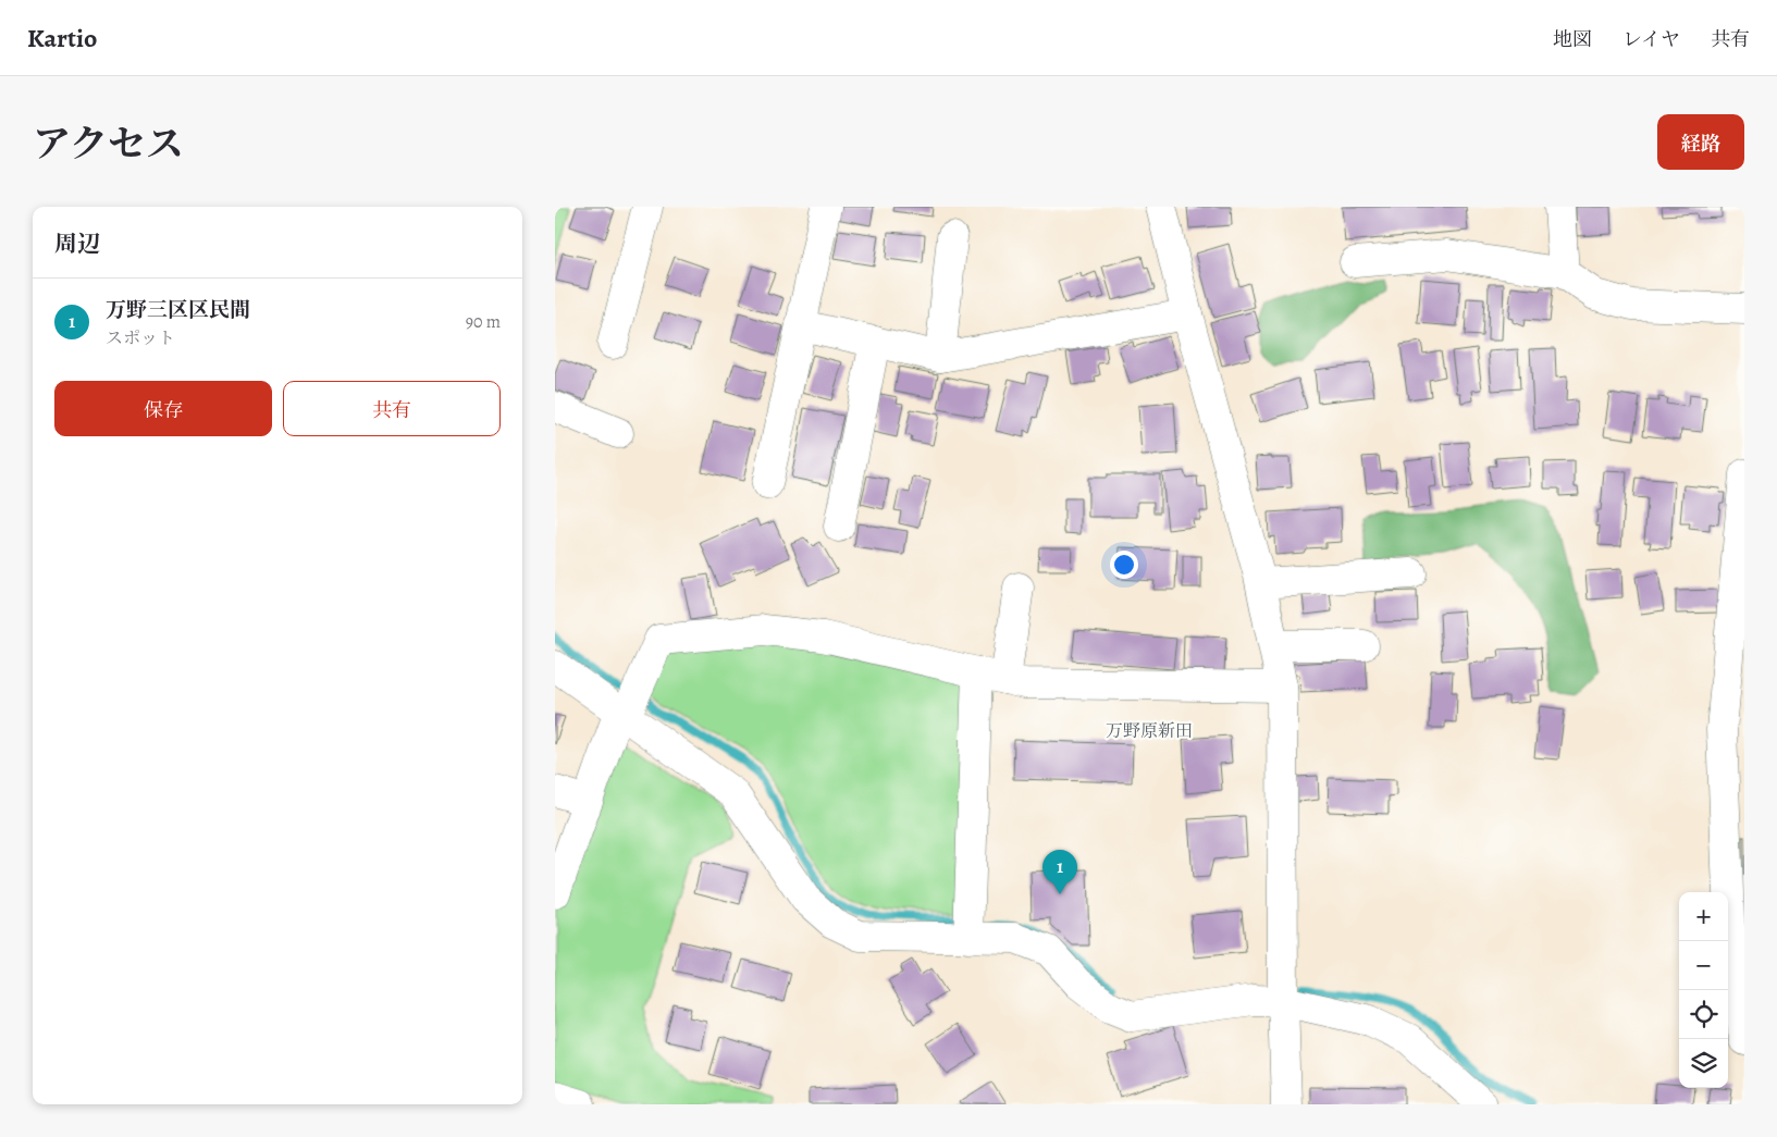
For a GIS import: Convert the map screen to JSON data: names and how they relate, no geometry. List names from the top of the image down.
{
  "districts": ["万野原新田"],
  "page": {
    "header": "Kartio",
    "nav": ["地図", "レイヤ", "共有"],
    "title": "アクセス",
    "buttons": [
      "経路",
      ["保存", "共有"]
    ],
    "heading": "周辺",
    "list": [
      {
        "mark": "1",
        "name": "万野三区区民間",
        "note": "スポット",
        "value": "90 m"
      }
    ],
    "pins": "1",
    "map_buttons": ["+", "−"]
  }
}
